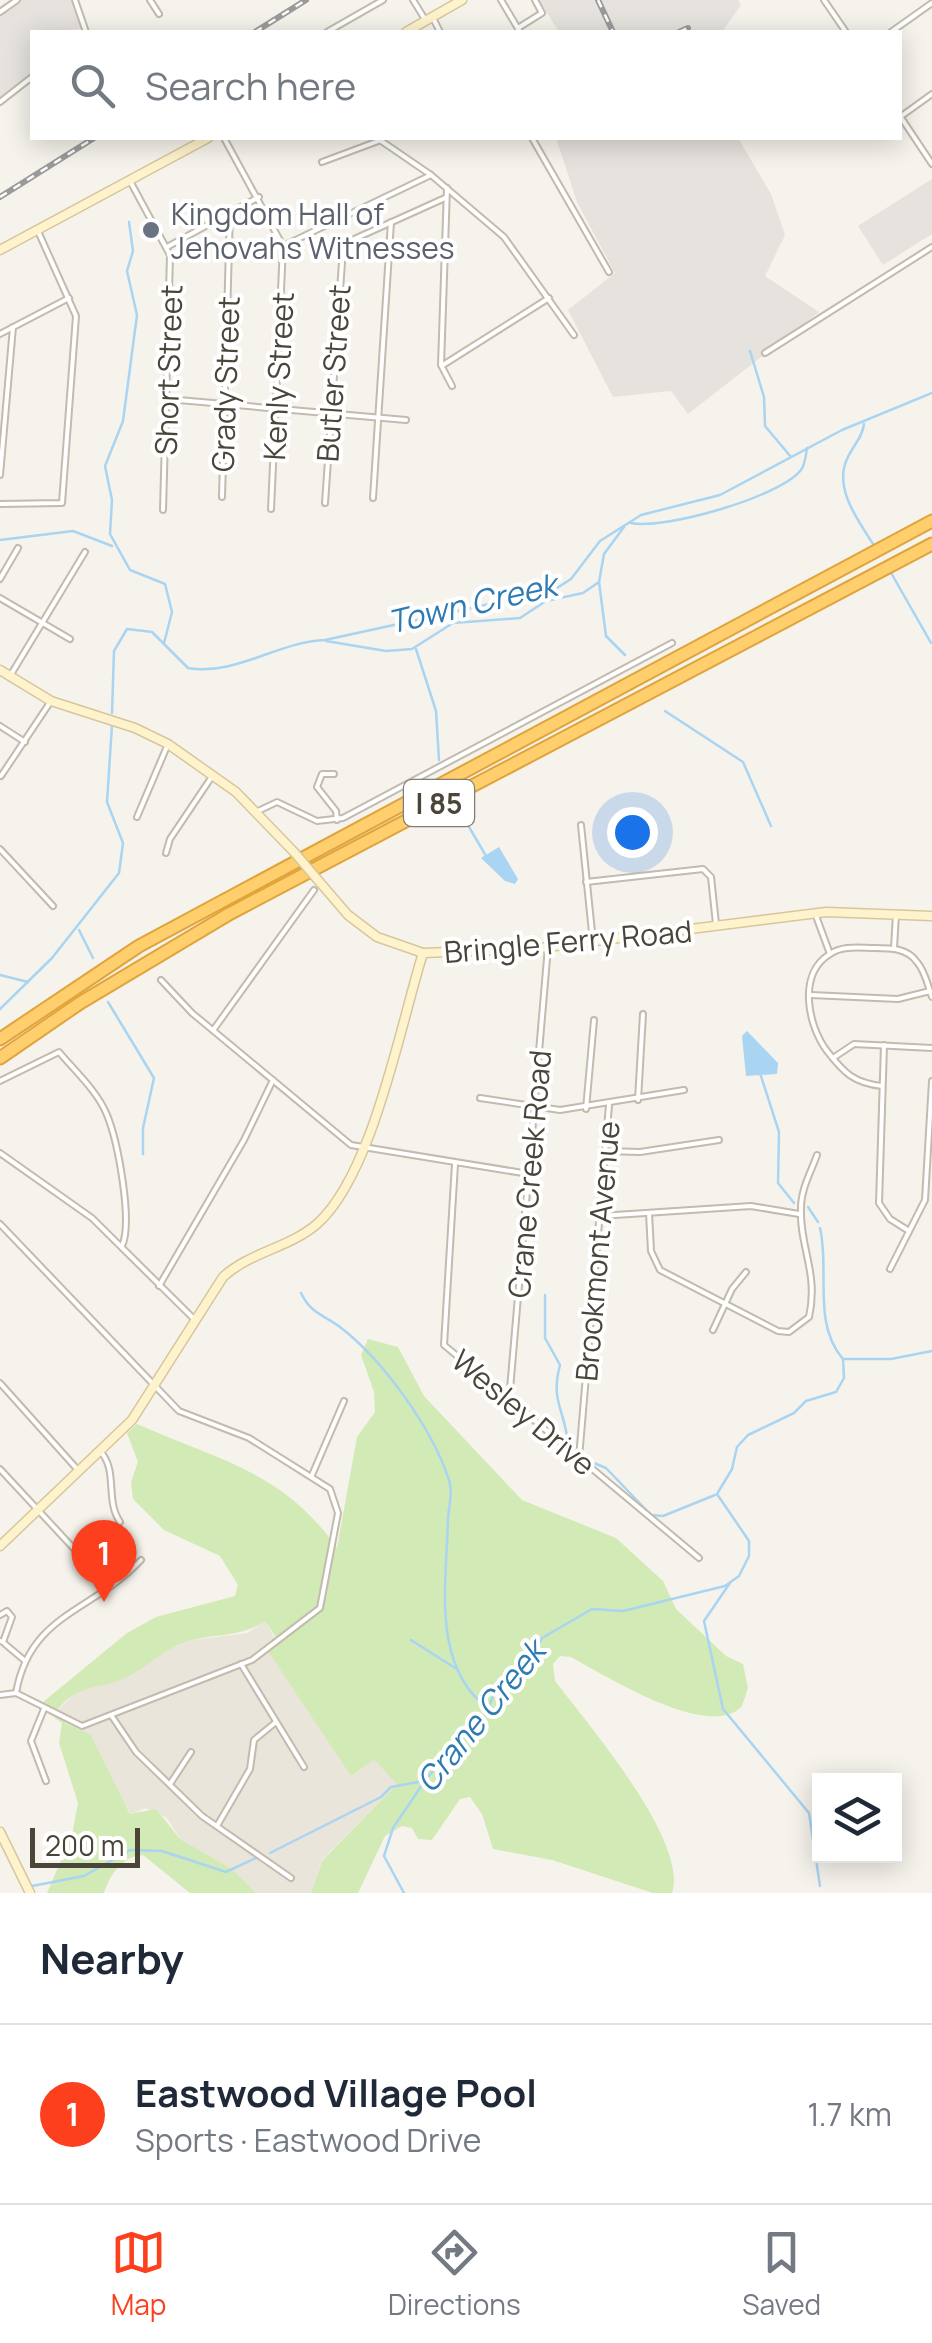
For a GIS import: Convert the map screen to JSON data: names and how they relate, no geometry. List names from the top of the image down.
{
  "streets": {
    "highway": ["I 85"],
    "street": [
      "Short Street",
      "Butler Street",
      "Kenly Street",
      "Grady Street",
      "Bringle Ferry Road",
      "Crane Creek Road",
      "Brookmont Avenue",
      "Wesley Drive"
    ]
  },
  "crossings": [
    ["Bringle Ferry Road", "Crane Creek Road"],
    ["Crane Creek Road", "Wesley Drive"],
    ["Brookmont Avenue", "Wesley Drive"]
  ],
  "water": ["Town Creek", "Crane Creek"],
  "places": ["Kingdom Hall of Jehovahs Witnesses"],
  "scale_bar": "200 m",
  "page": {
    "search": "Search here",
    "pins": "1",
    "scale": "200 m",
    "heading": "Nearby",
    "list": [
      {
        "mark": "1",
        "name": "Eastwood Village Pool",
        "note": "Sports · Eastwood Drive",
        "value": "1.7 km"
      }
    ],
    "nav": ["Map", "Directions", "Saved"]
  }
}
